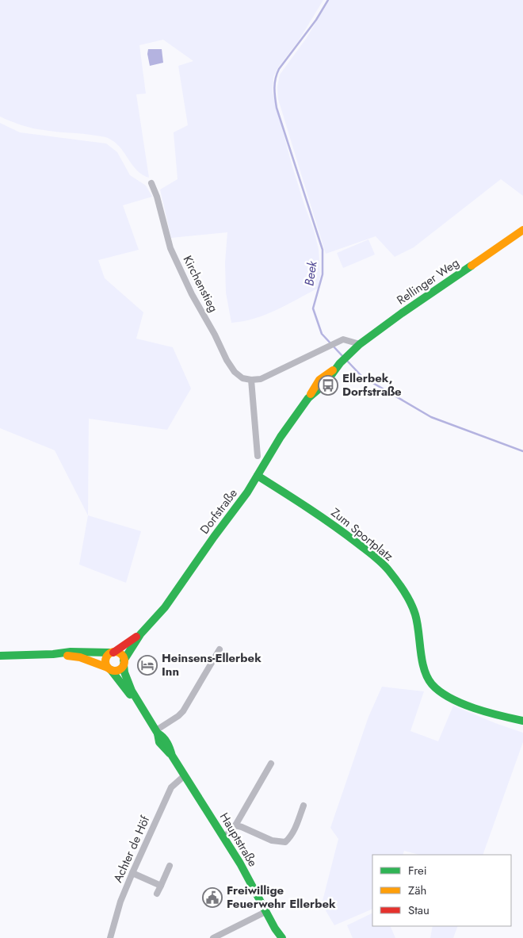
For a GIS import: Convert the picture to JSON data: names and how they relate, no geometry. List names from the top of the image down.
{
  "streets": {
    "street": [
      "Rellinger Weg",
      "Kirchenstieg",
      "Dorfstraße",
      "Zum Sportplatz",
      "Hauptstraße",
      "Achter de Höf"
    ]
  },
  "crossings": [
    ["Rellinger Weg", "Dorfstraße"],
    ["Dorfstraße", "Zum Sportplatz"],
    ["Dorfstraße", "Hauptstraße"],
    ["Hauptstraße", "Achter de Höf"]
  ],
  "water": ["Beek"],
  "places": {
    "bus stop": ["Ellerbek, Dorfstraße"],
    "hotel": ["Heinsens-Ellerbek Inn"],
    "public building": ["Freiwillige Feuerwehr Ellerbek"]
  },
  "legend": ["Frei", "Zäh", "Stau"]
}
